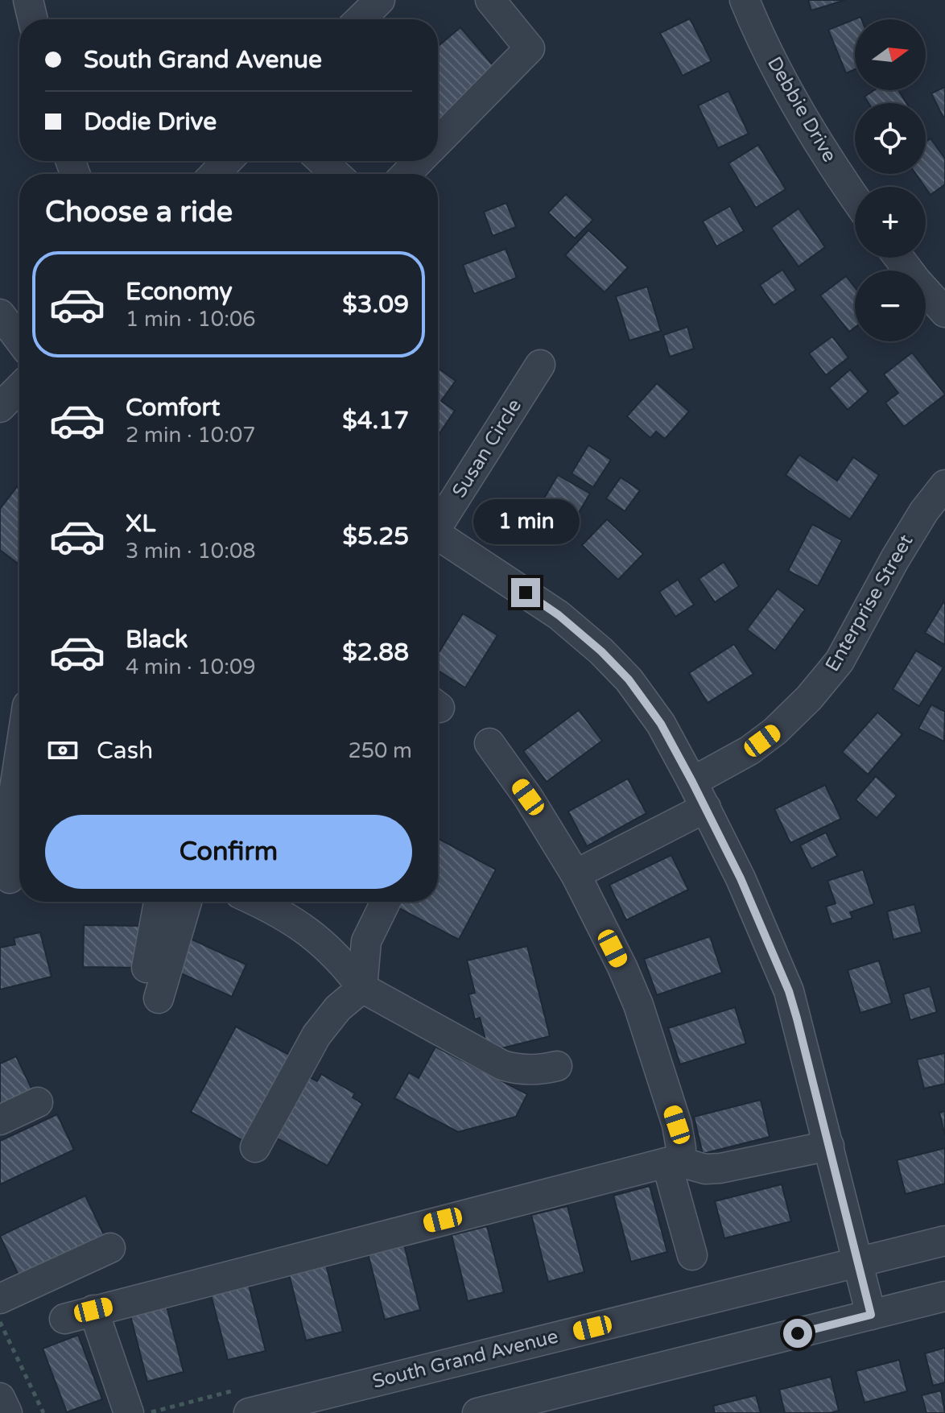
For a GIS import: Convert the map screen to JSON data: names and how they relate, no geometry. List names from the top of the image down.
{
  "streets": {
    "street": [
      "Debbie Drive",
      "Susan Circle",
      "Enterprise Street",
      "South Grand Avenue"
    ]
  },
  "north": "right",
  "page": {
    "map_buttons": ["+", "−"],
    "banner": ["South Grand Avenue", "Dodie Drive"],
    "heading": "Choose a ride",
    "list": [
      {
        "name": "Economy",
        "note": "1 min · 10:06",
        "value": "$3.09"
      },
      {
        "name": "Comfort",
        "note": "2 min · 10:07",
        "value": "$4.17"
      },
      {
        "name": "XL",
        "note": "3 min · 10:08",
        "value": "$5.25"
      },
      {
        "name": "Black",
        "note": "4 min · 10:09",
        "value": "$2.88"
      }
    ],
    "bubble": "1 min",
    "pay": ["Cash", "250 m"],
    "buttons": "Confirm"
  }
}
